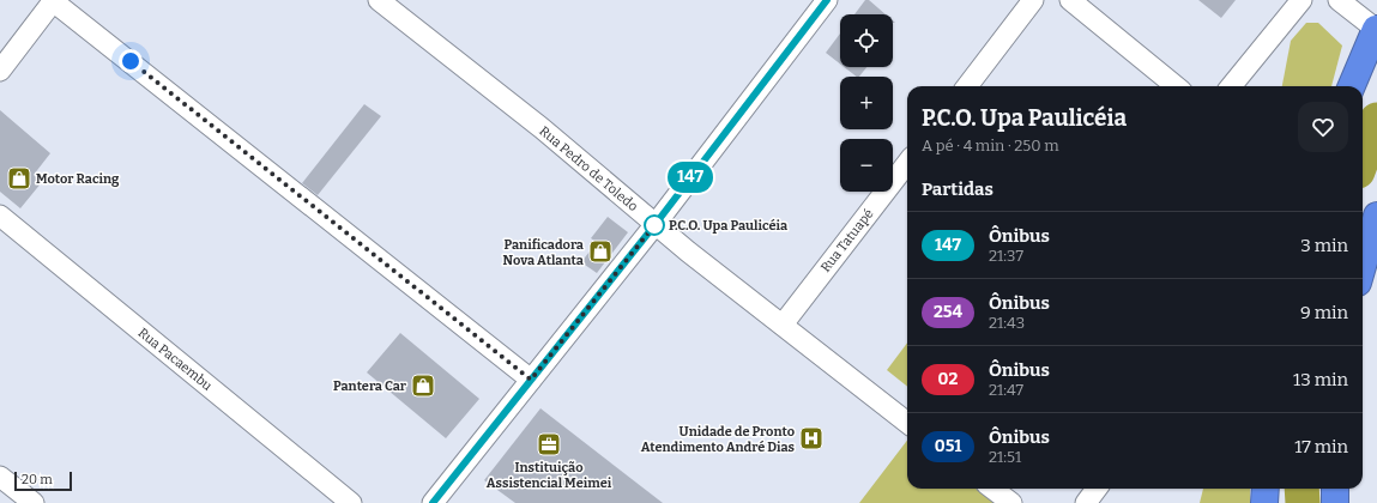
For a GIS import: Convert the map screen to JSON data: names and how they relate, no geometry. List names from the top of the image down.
{
  "streets": {
    "street": ["Rua Pedro de Toledo", "Rua Tatuapé", "Rua Pacaembu"]
  },
  "crossings": [
    ["Rua Pedro de Toledo", "Rua Tatuapé"]
  ],
  "places": {
    "shop": ["Motor Racing", "Panificadora Nova Atlanta", "Pantera Car"],
    "other": ["P.C.O. Upa Paulicéia"],
    "hospital": ["Unidade de Pronto Atendimento André Dias"],
    "office": ["Instituição Assistencial Meimei"]
  },
  "lines": ["bus line 147"],
  "scale_bar": "20 m",
  "page": {
    "on_map": "147",
    "map_buttons": ["+", "−"],
    "heading": [
      ["P.C.O. Upa Paulicéia", "A pé · 4 min · 250 m"],
      "Partidas"
    ],
    "list": [
      {
        "mark": "147",
        "name": "Ônibus",
        "note": "21:37",
        "value": "3 min"
      },
      {
        "mark": "254",
        "name": "Ônibus",
        "note": "21:43",
        "value": "9 min"
      },
      {
        "mark": "02",
        "name": "Ônibus",
        "note": "21:47",
        "value": "13 min"
      },
      {
        "mark": "051",
        "name": "Ônibus",
        "note": "21:51",
        "value": "17 min"
      }
    ],
    "scale": "20 m"
  }
}
